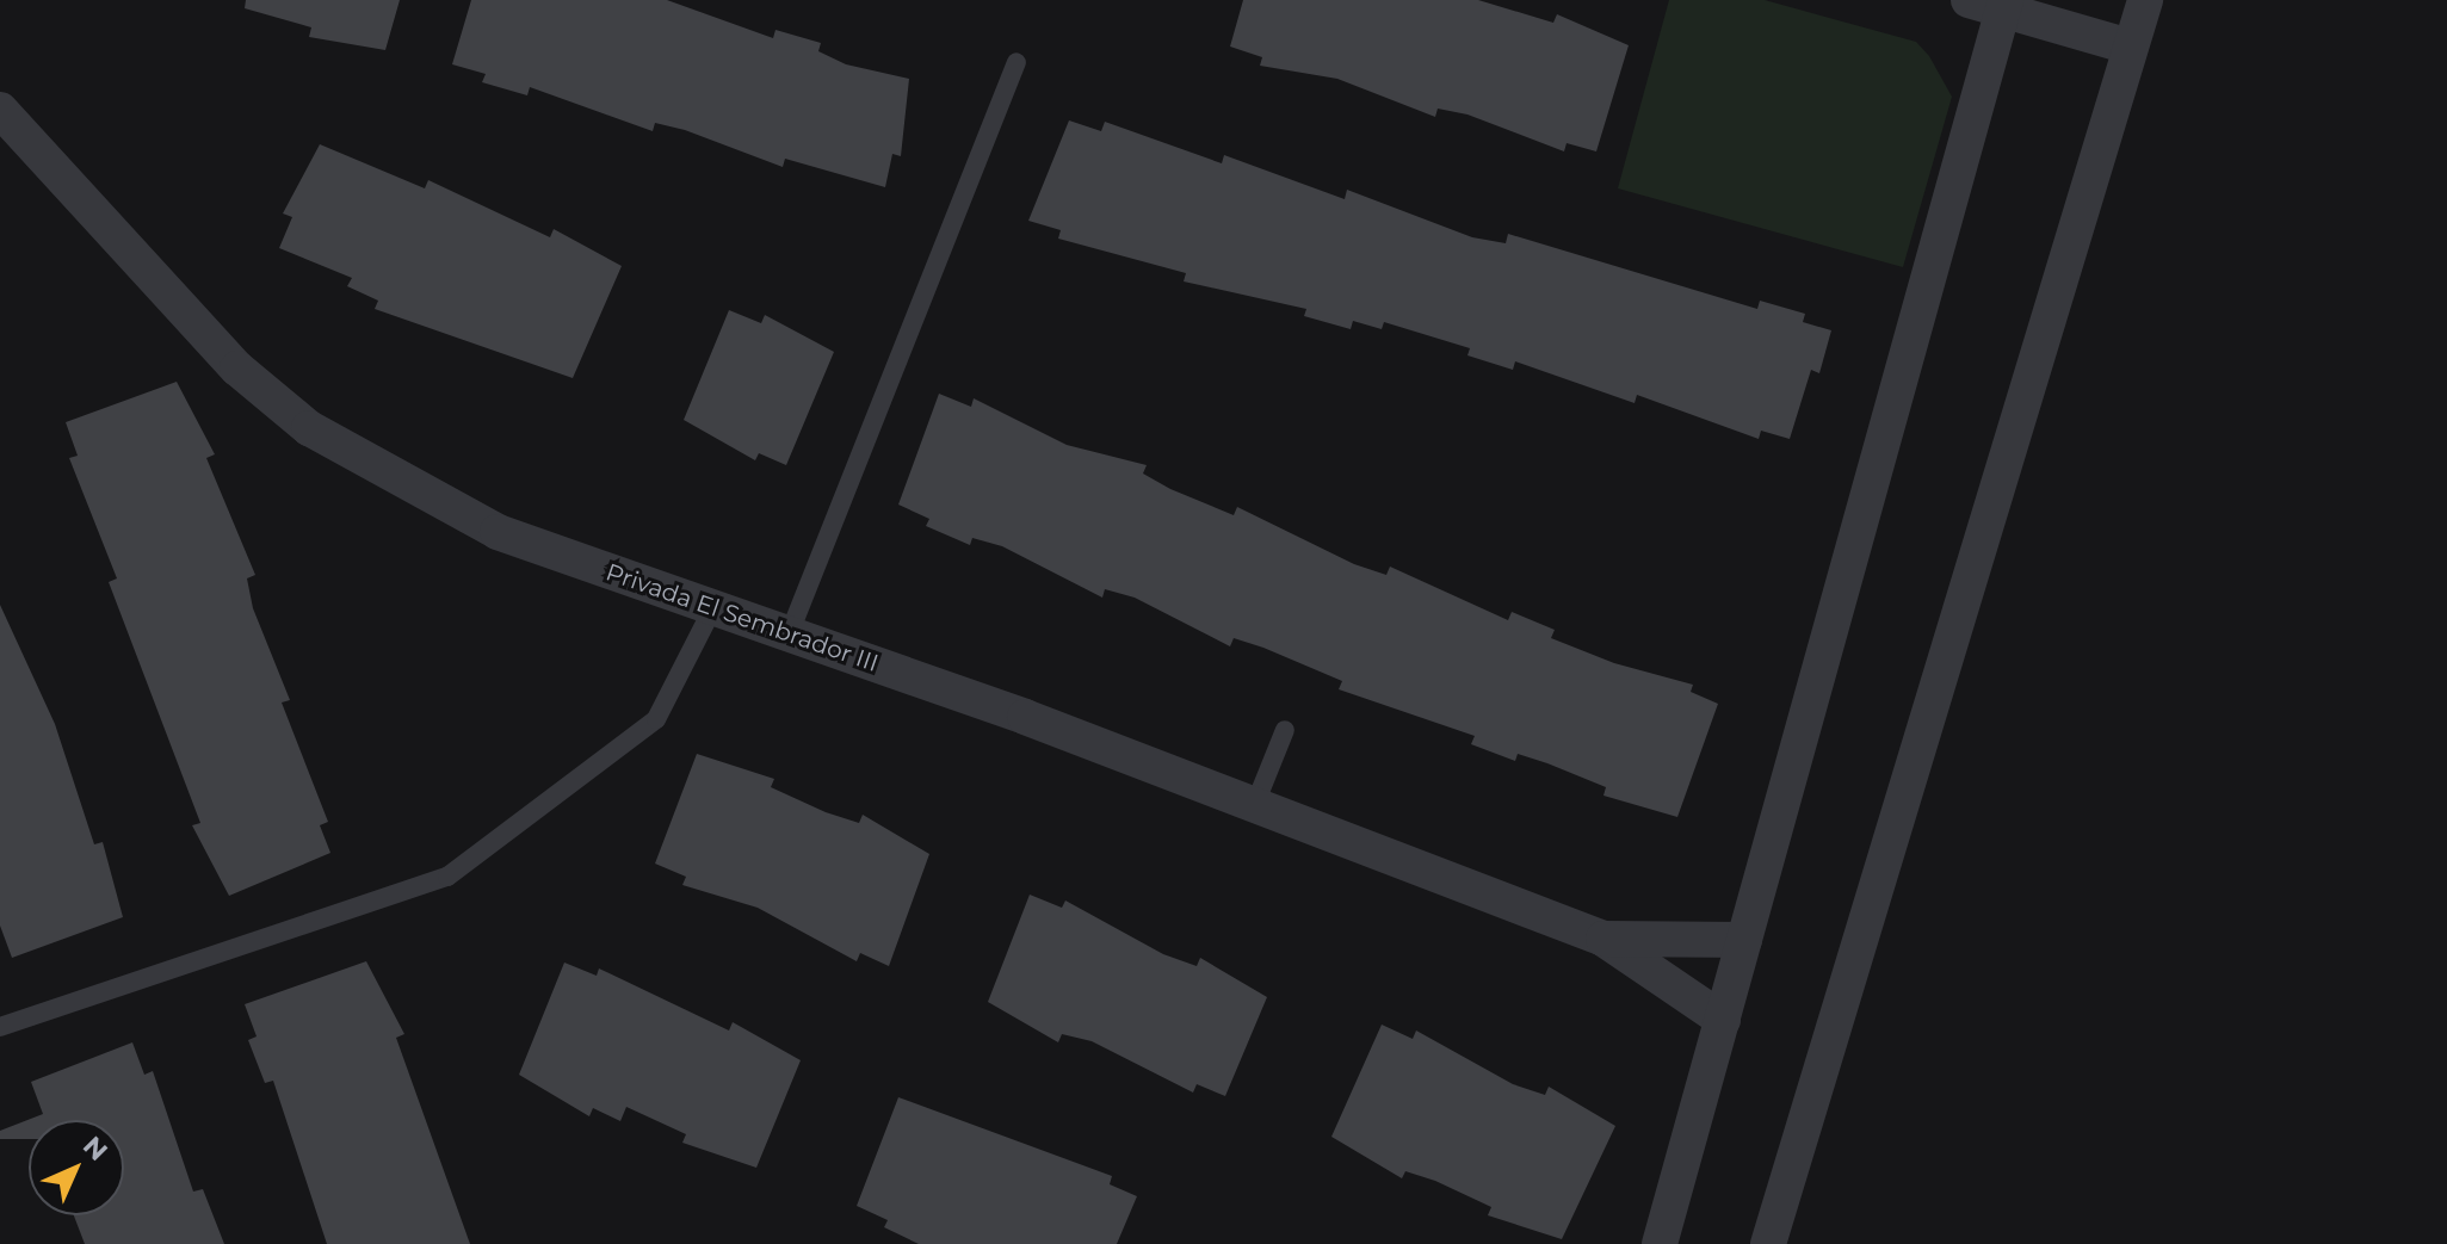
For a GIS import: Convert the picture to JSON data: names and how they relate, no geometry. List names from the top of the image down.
{
  "streets": {
    "street": ["Privada El Sembrador III"]
  },
  "north": "top right"
}
